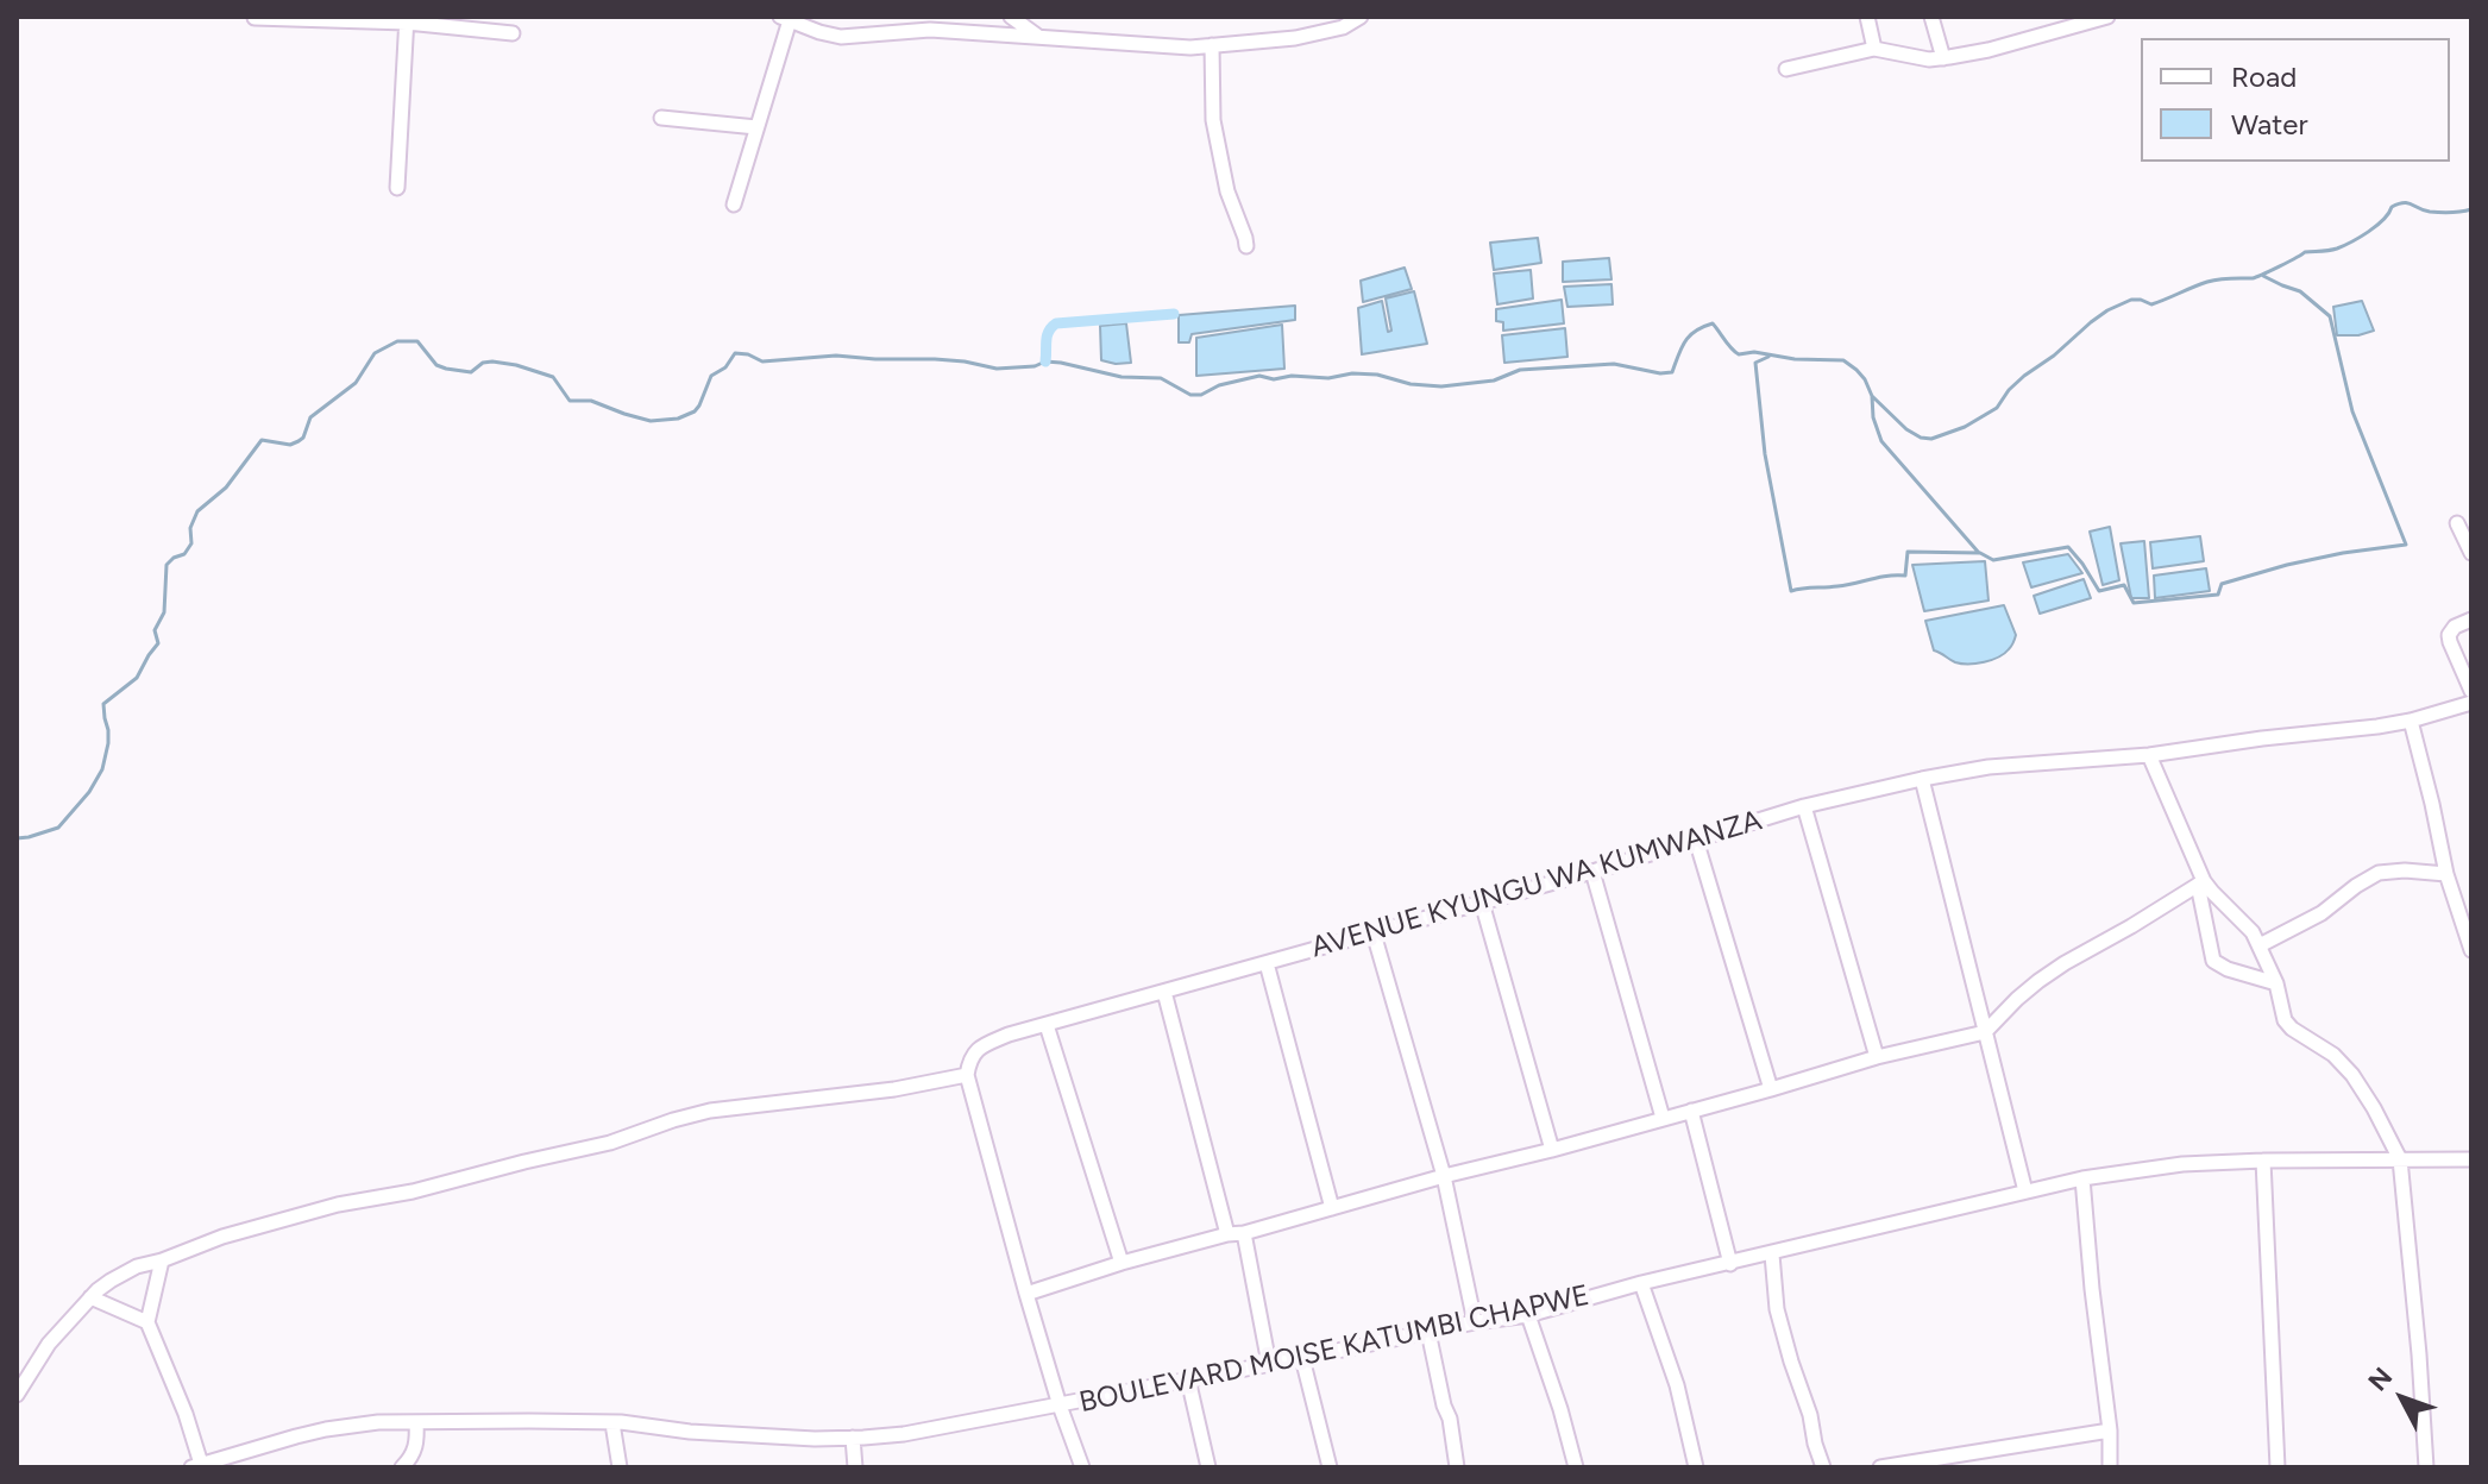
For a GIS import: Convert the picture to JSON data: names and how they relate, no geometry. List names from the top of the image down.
{
  "streets": {
    "street": ["AVENUE KYUNGU WA KUMWANZA", "BOULEVARD MOISE KATUMBI CHAPWE"]
  },
  "legend": ["Road", "Water"],
  "north": "top left"
}
